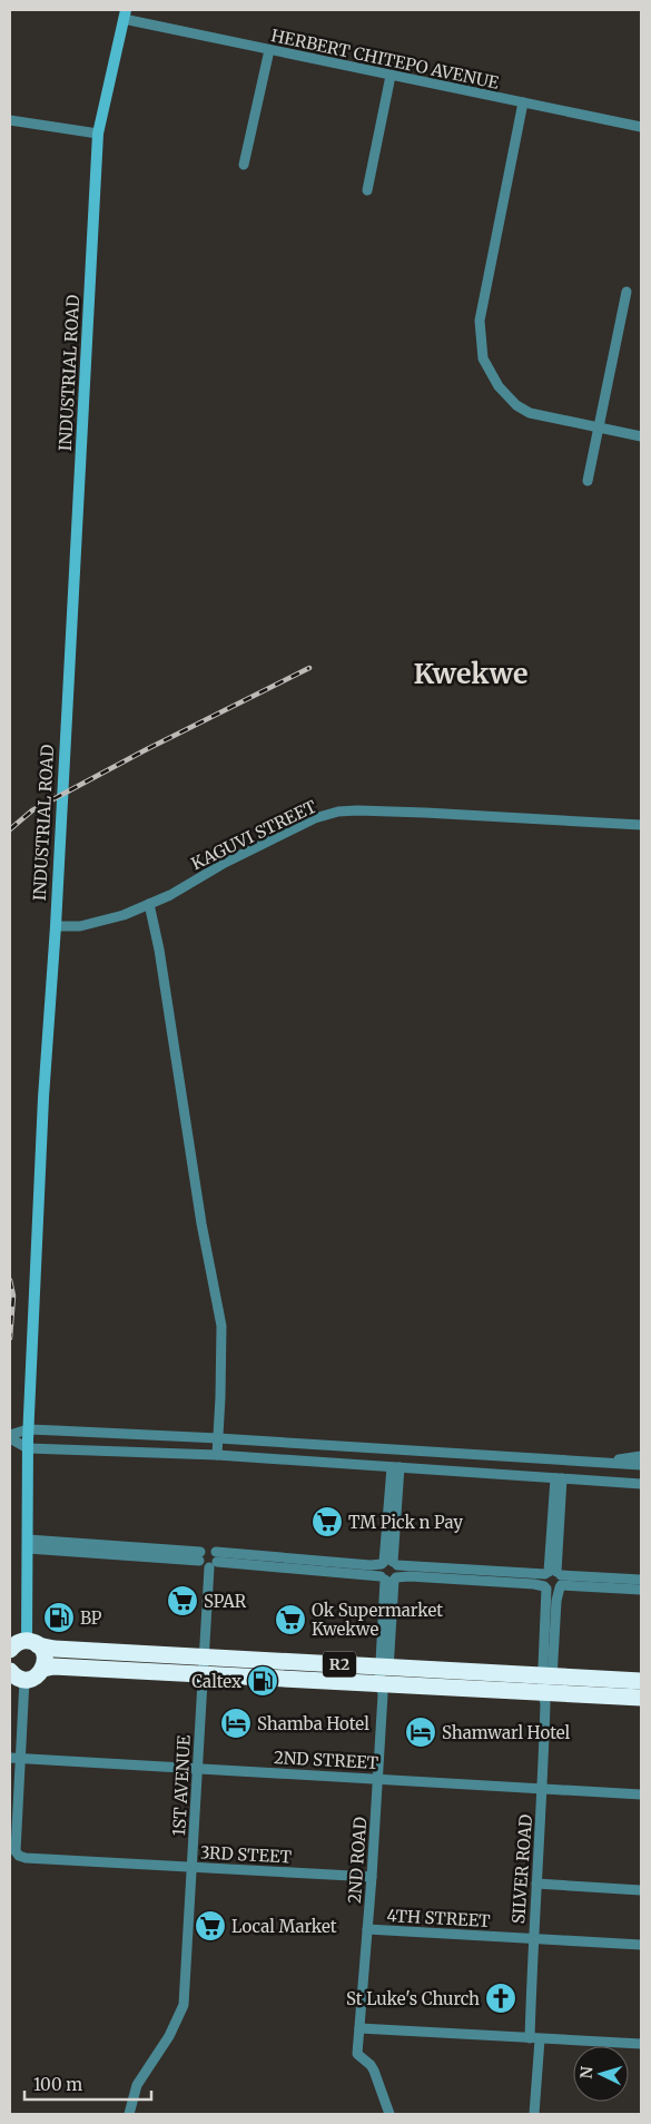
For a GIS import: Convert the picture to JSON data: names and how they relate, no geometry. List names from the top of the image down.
{
  "streets": {
    "highway": ["R2"],
    "street": [
      "HERBERT CHITEPO AVENUE",
      "INDUSTRIAL ROAD",
      "KAGUVI STREET",
      "2ND STREET",
      "1ST AVENUE",
      "3RD STEET",
      "2ND ROAD",
      "SILVER ROAD",
      "4TH STREET"
    ]
  },
  "crossings": [
    ["HERBERT CHITEPO AVENUE", "INDUSTRIAL ROAD"],
    ["INDUSTRIAL ROAD", "KAGUVI STREET"],
    ["INDUSTRIAL ROAD", "R2"],
    ["R2", "1ST AVENUE"],
    ["R2", "2ND ROAD"],
    ["R2", "SILVER ROAD"],
    ["2ND STREET", "1ST AVENUE"],
    ["2ND STREET", "3RD STEET"],
    ["2ND STREET", "2ND ROAD"],
    ["2ND STREET", "SILVER ROAD"],
    ["1ST AVENUE", "3RD STEET"],
    ["3RD STEET", "2ND ROAD"],
    ["2ND ROAD", "4TH STREET"],
    ["SILVER ROAD", "4TH STREET"]
  ],
  "districts": ["Kwekwe"],
  "places": {
    "supermarket": [
      "TM Pick n Pay",
      "SPAR",
      "Ok Supermarket Kwekwe",
      "Local Market"
    ],
    "fuel station": ["BP", "Caltex"],
    "hotel": ["Shamba Hotel", "Shamwarl Hotel"],
    "church": ["St Luke's Church"]
  },
  "scale_bar": "100 m",
  "north": "left"
}
